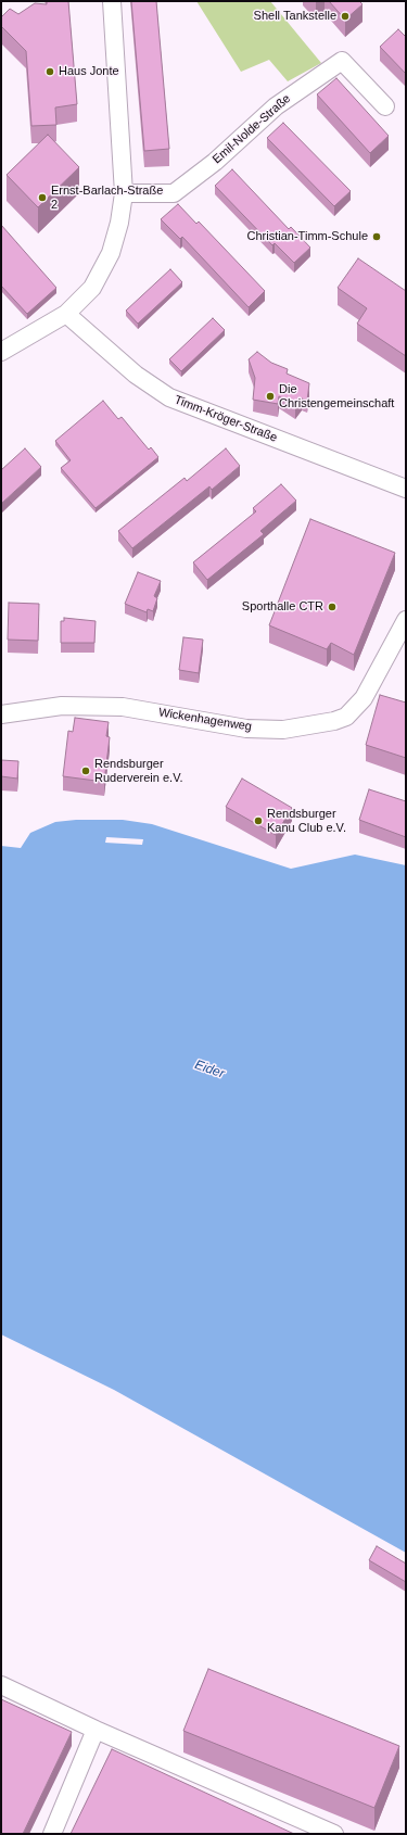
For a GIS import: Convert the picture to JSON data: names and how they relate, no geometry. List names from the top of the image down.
{
  "streets": {
    "street": ["Emil-Nolde-Straße", "Timm-Kröger-Straße", "Wickenhagenweg"]
  },
  "water": ["Eider"],
  "places": [
    "Shell Tankstelle",
    "Haus Jonte",
    "Ernst-Barlach-Straße 2",
    "Christian-Timm-Schule",
    "Die Christengemeinschaft",
    "Sporthalle CTR",
    "Rendsburger Ruderverein e.V.",
    "Rendsburger Kanu Club e.V."
  ]
}
